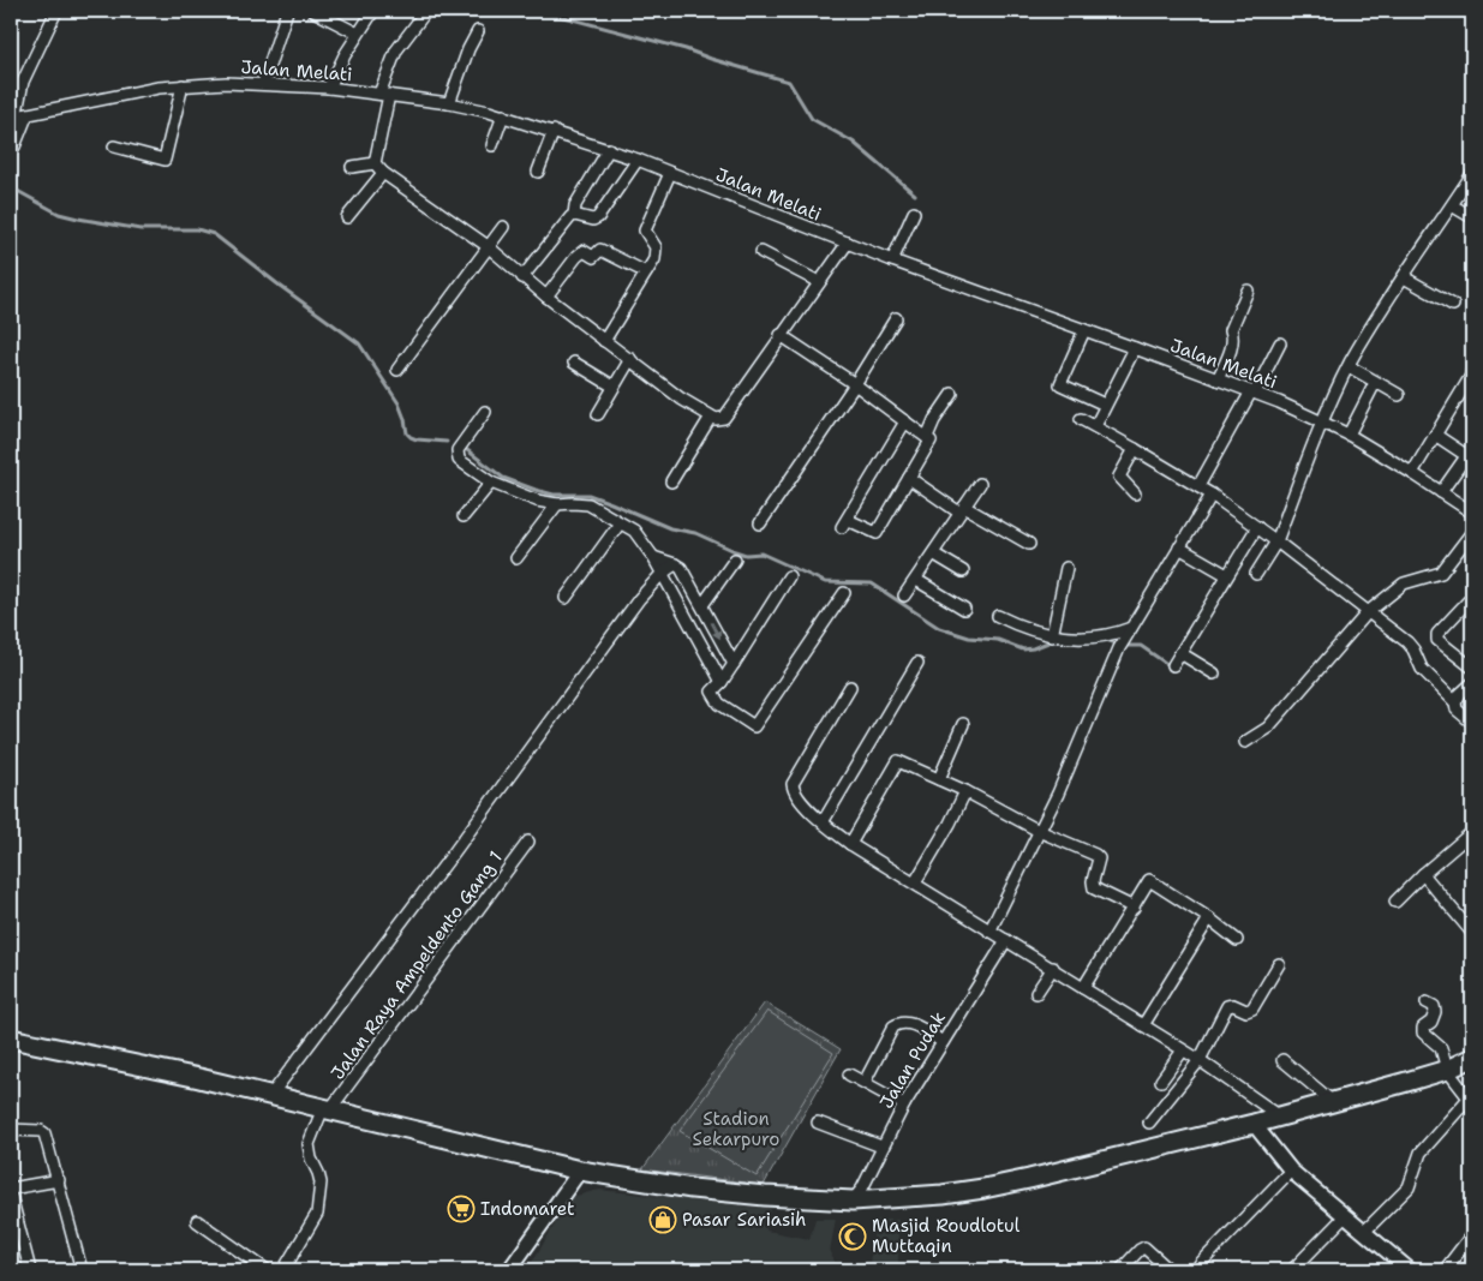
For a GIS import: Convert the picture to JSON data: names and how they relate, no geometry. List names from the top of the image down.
{
  "streets": {
    "street": ["Jalan Melati", "Jalan Raya Ampeldento Gang 1", "Jalan Pudak"]
  },
  "parks": ["Stadion Sekarpuro"],
  "places": {
    "supermarket": ["Indomaret"],
    "shop": ["Pasar Sariasih"],
    "mosque": ["Masjid Roudlotul Muttaqin"]
  }
}
